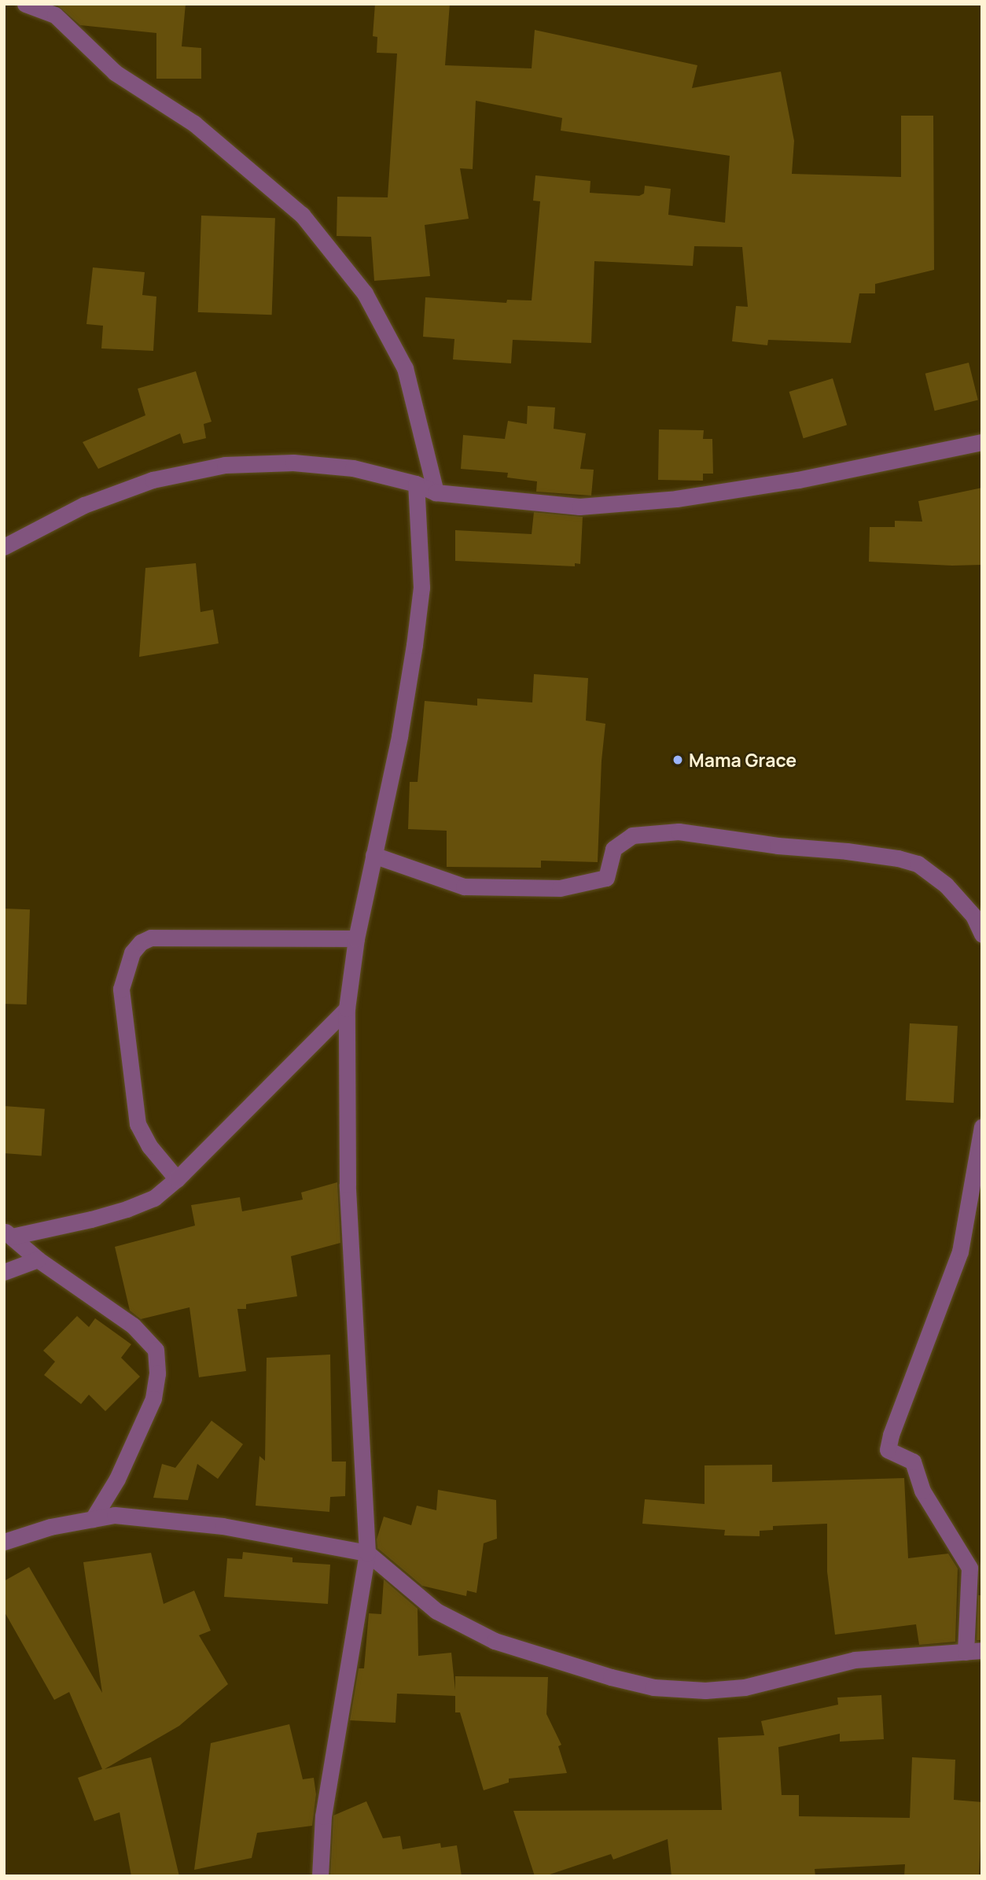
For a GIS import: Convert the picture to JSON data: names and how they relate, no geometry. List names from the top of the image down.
{
  "places": ["Mama Grace"]
}
